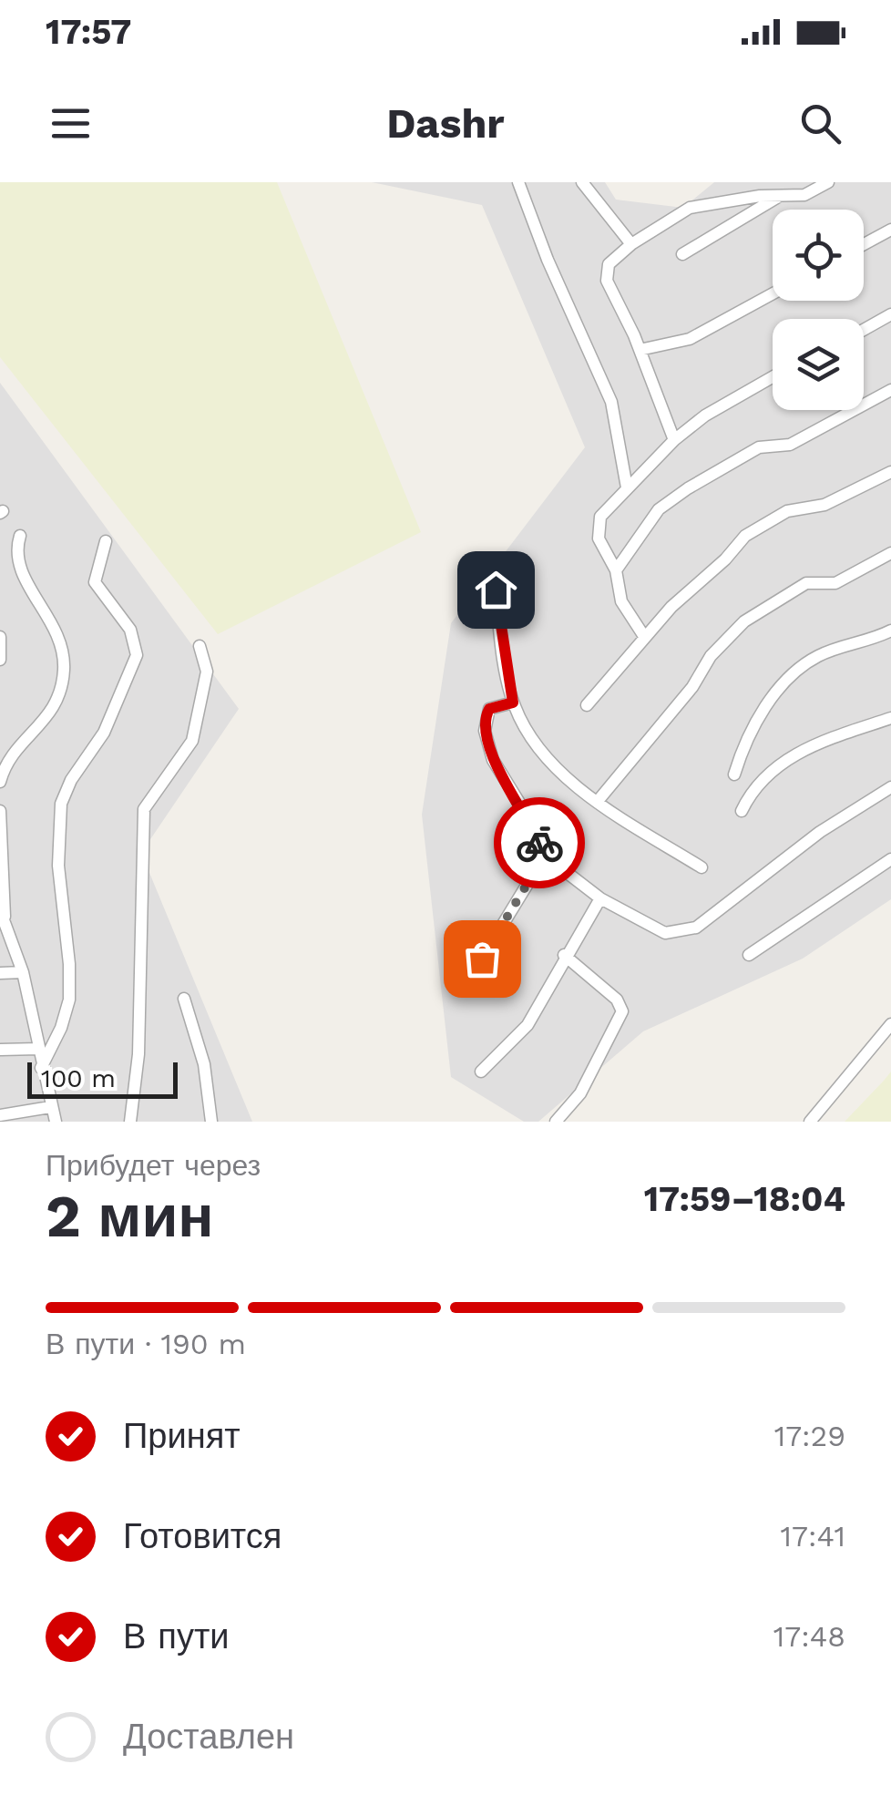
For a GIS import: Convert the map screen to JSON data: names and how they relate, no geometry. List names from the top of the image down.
{
  "scale_bar": "100 m",
  "page": {
    "status": "17:57",
    "header": "Dashr",
    "scale": "100 m",
    "heading": ["2 мин", "Прибудет через", "17:59–18:04"],
    "bar": "В пути · 190 m",
    "list": [
      ["Принят", "17:29"],
      ["Готовится", "17:41"],
      ["В пути", "17:48"],
      "Доставлен"
    ]
  }
}
